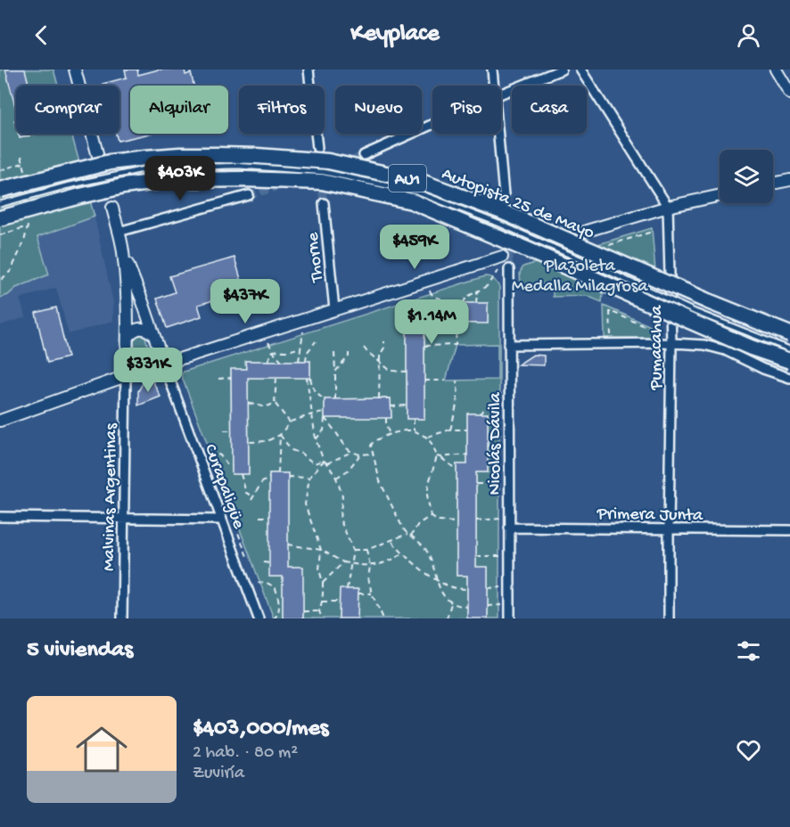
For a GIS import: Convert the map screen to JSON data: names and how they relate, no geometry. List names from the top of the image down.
{
  "streets": {
    "highway": ["AU1", "Autopista 25 de Mayo"],
    "street": [
      "Thorne",
      "Pumacahua",
      "Nicolás Dávila",
      "Curapaligüe",
      "Malvinas Argentinas",
      "Primera Junta"
    ]
  },
  "crossings": [
    ["Pumacahua", "Primera Junta"],
    ["Nicolás Dávila", "Primera Junta"]
  ],
  "parks": ["Plazoleta Medalla Milagrosa"],
  "page": {
    "header": "Keyplace",
    "chip": [
      "Comprar",
      "Alquilar",
      "Filtros",
      "Nuevo",
      "Piso",
      "Casa"
    ],
    "price": [
      "$403K",
      "$459K",
      "$437K",
      "$1.14M",
      "$331K"
    ],
    "heading": "5 viviendas",
    "list": [
      {
        "name": "$403,000/mes",
        "note": "2 hab. · 80 m² · Zuviría"
      }
    ]
  }
}
